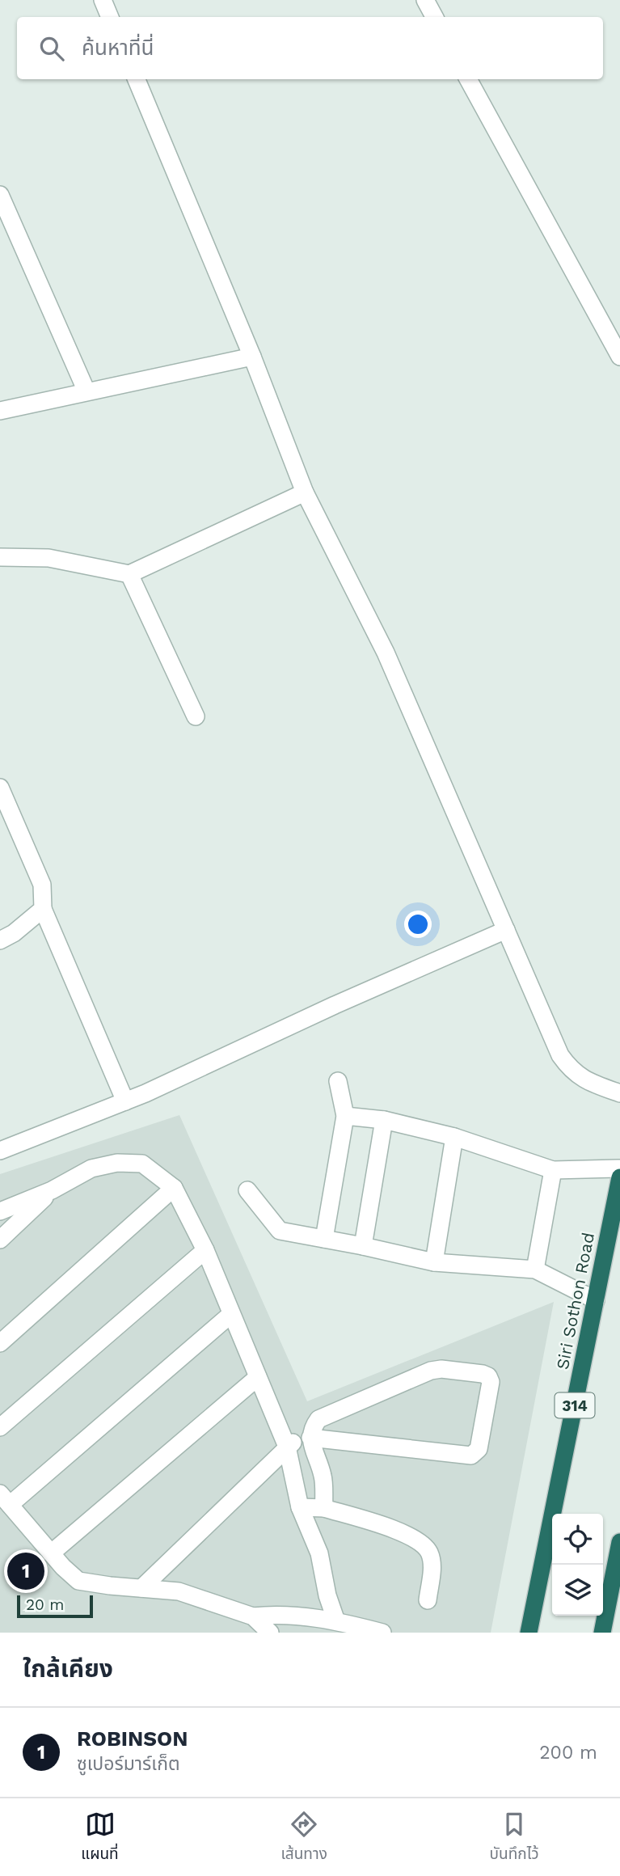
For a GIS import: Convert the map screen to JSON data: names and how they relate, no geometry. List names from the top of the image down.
{
  "streets": {
    "highway": ["Siri Sothon Road", "314"]
  },
  "scale_bar": "20 m",
  "page": {
    "search": "ค้นหาที่นี่",
    "pins": "1",
    "scale": "20 m",
    "heading": "ใกล้เคียง",
    "list": [
      {
        "mark": "1",
        "name": "ROBINSON",
        "note": "ซูเปอร์มาร์เก็ต",
        "value": "200 m"
      }
    ],
    "nav": ["แผนที่", "เส้นทาง", "บันทึกไว้"]
  }
}
